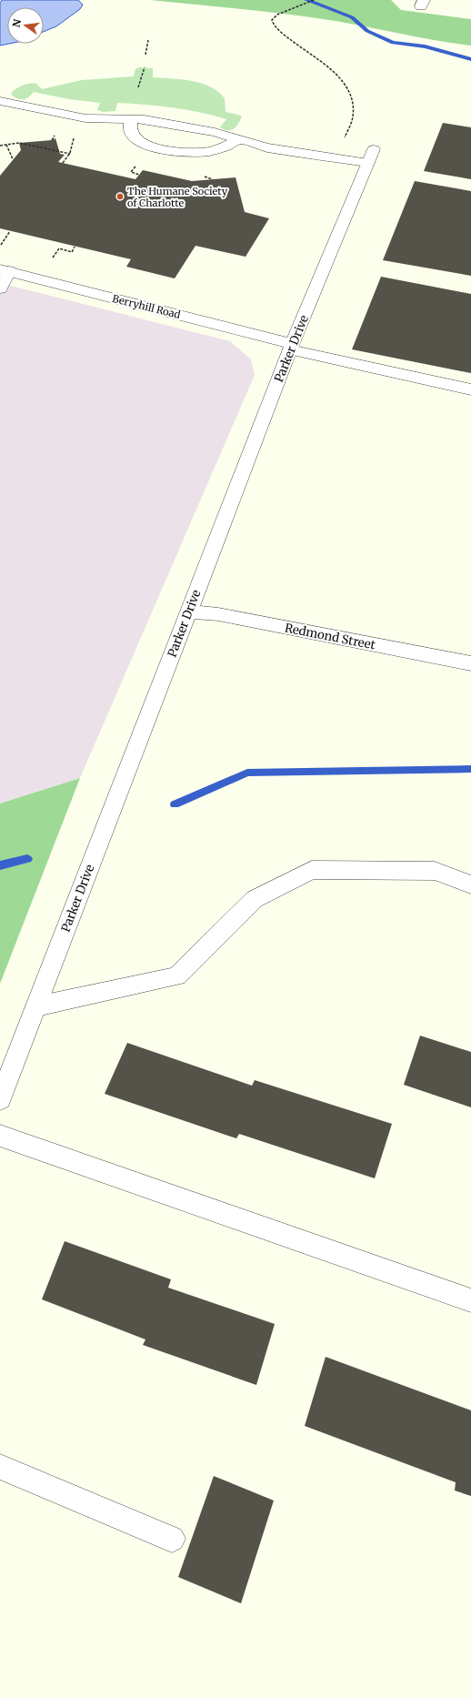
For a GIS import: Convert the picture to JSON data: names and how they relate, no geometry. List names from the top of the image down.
{
  "streets": {
    "street": ["Berryhill Road", "Parker Drive", "Redmond Street"]
  },
  "crossings": [
    ["Berryhill Road", "Parker Drive"],
    ["Parker Drive", "Redmond Street"]
  ],
  "places": ["The Humane Society of Charlotte"],
  "north": "left"
}
